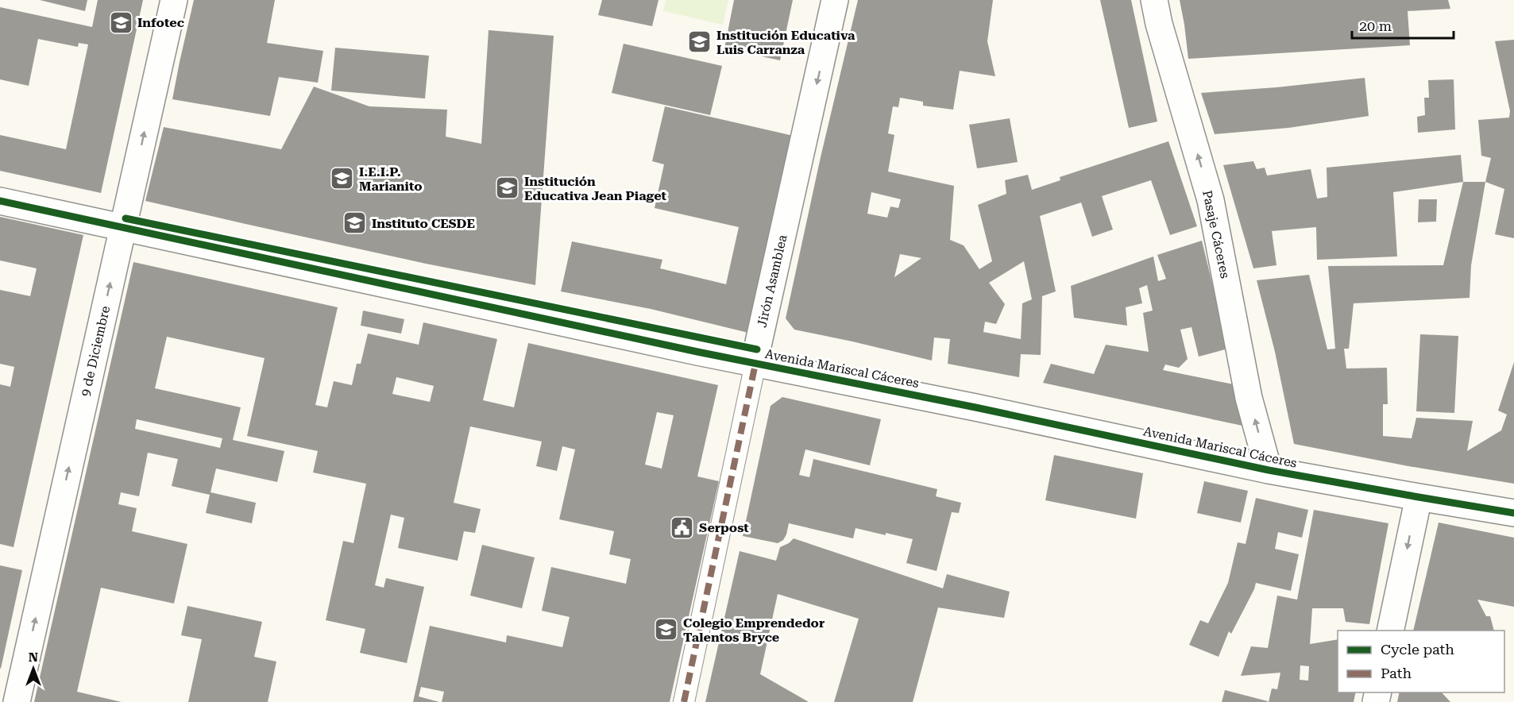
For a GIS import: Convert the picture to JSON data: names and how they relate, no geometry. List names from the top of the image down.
{
  "streets": {
    "street": [
      "Pasaje Cáceres",
      "Jirón Asamblea",
      "9 de Diciembre",
      "Avenida Mariscal Cáceres"
    ]
  },
  "crossings": [
    ["Pasaje Cáceres", "Avenida Mariscal Cáceres"],
    ["Jirón Asamblea", "Avenida Mariscal Cáceres"],
    ["9 de Diciembre", "Avenida Mariscal Cáceres"]
  ],
  "one_way": ["Pasaje Cáceres", "Jirón Asamblea", "9 de Diciembre"],
  "places": {
    "school or university": [
      "Infotec",
      "Institución Educativa Luis Carranza",
      "I.E.I.P. Marianito",
      "Institución Educativa Jean Piaget",
      "Instituto CESDE",
      "Colegio Emprendedor Talentos Bryce"
    ],
    "public building": ["Serpost"]
  },
  "legend": ["Cycle path", "Path"],
  "scale_bar": "20 m",
  "north": "top"
}
